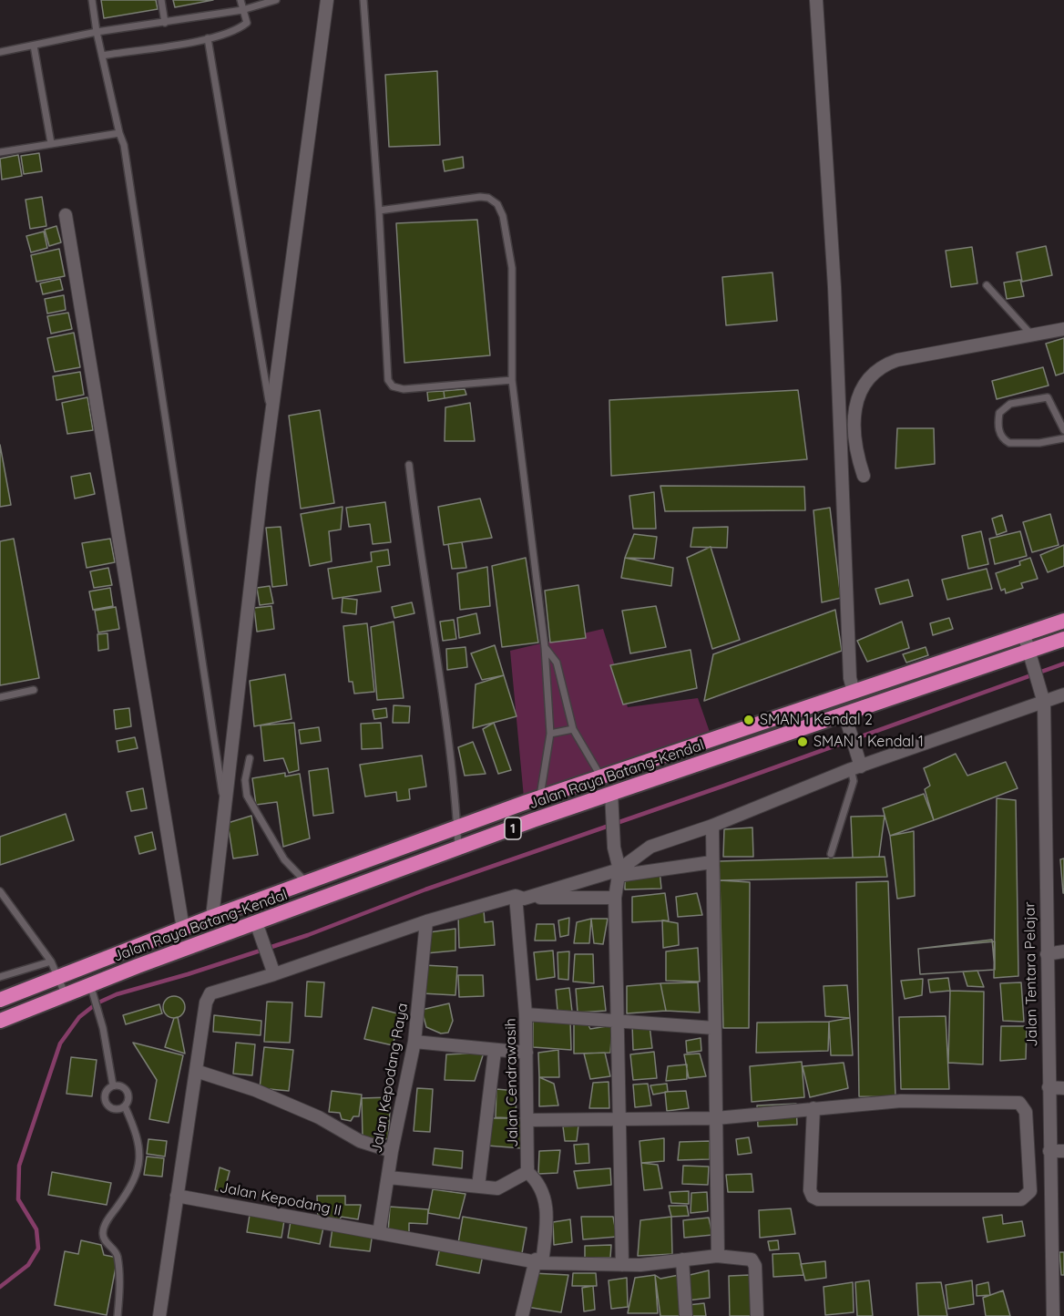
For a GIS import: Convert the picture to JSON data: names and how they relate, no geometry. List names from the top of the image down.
{
  "streets": {
    "highway": ["Jalan Raya Batang-Kendal", "1"],
    "street": [
      "Jalan Tentara Pelajar",
      "Jalan Kepodang Raya",
      "Jalan Cendrawasih",
      "Jalan Kepodang II"
    ]
  },
  "crossings": [
    ["Jalan Raya Batang-Kendal", "Jalan Tentara Pelajar"],
    ["Jalan Kepodang Raya", "Jalan Kepodang II"]
  ],
  "places": ["SMAN 1 Kendal 2", "SMAN 1 Kendal 1"]
}
